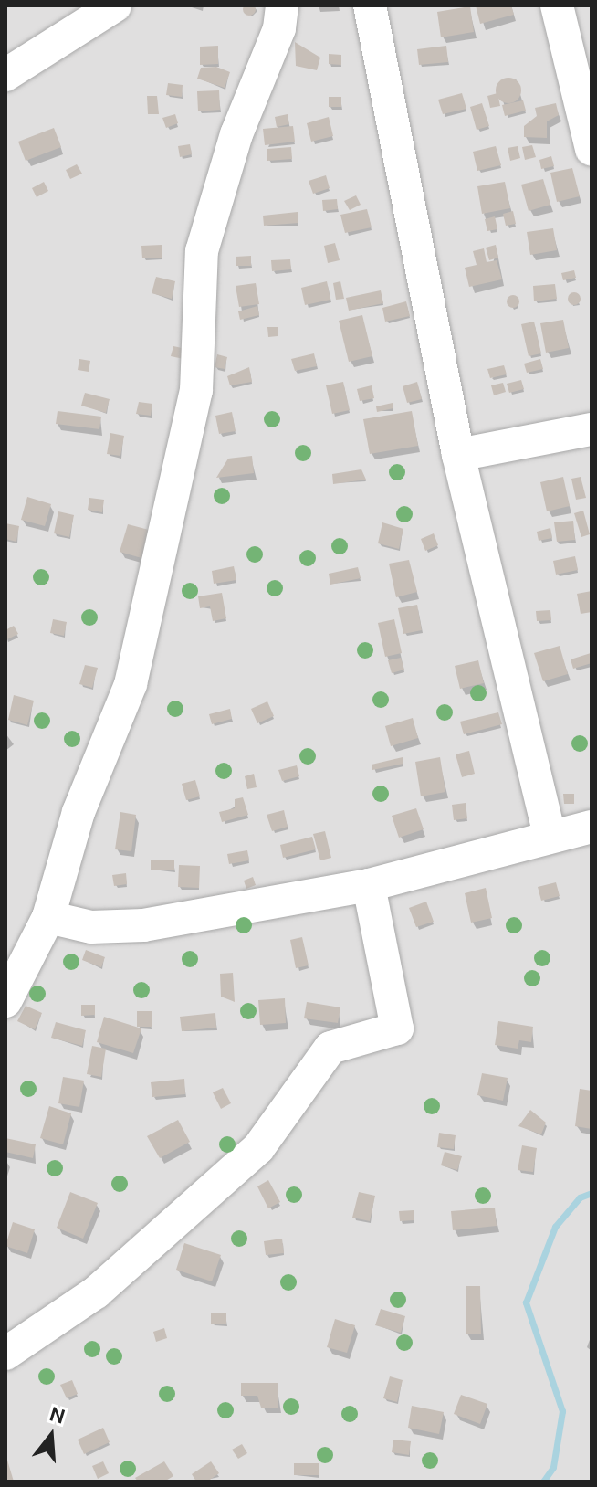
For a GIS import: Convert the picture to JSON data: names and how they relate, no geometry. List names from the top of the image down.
{
  "north": "top"
}
